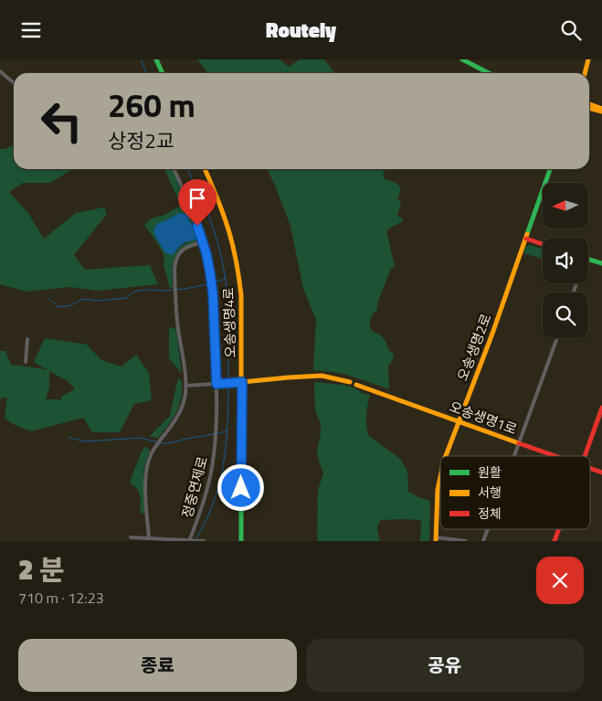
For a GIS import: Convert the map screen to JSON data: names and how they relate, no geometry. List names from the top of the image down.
{
  "streets": {
    "street": [
      "오송생명4로",
      "오송생명2로",
      "오송생명1로",
      "정중연제로"
    ]
  },
  "crossings": [
    ["오송생명2로", "오송생명1로"]
  ],
  "legend": ["원활", "서행", "정체"],
  "north": "left",
  "page": {
    "header": "Routely",
    "turn": ["260 m", "상정2교"],
    "heading": ["2 분", "710 m · 12:23"],
    "buttons": ["종료", "공유"]
  }
}
